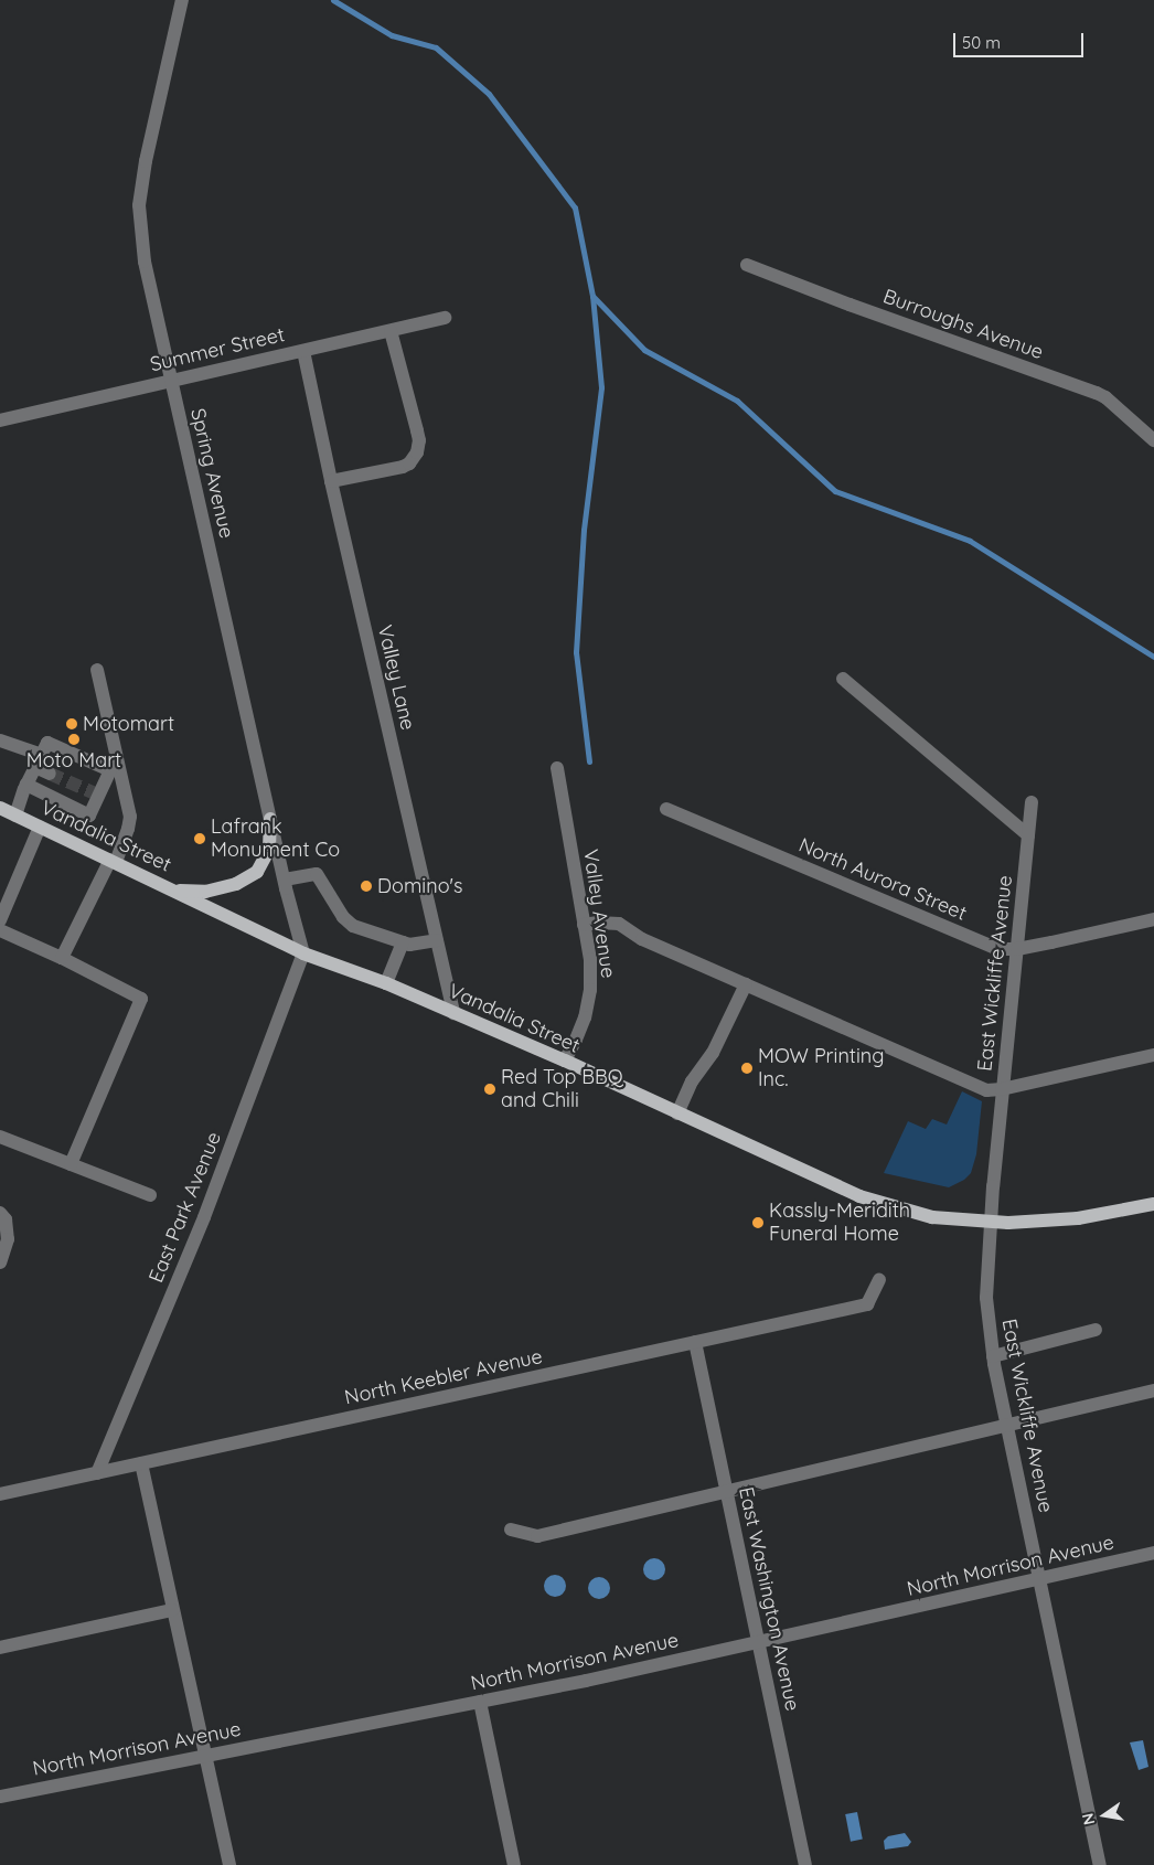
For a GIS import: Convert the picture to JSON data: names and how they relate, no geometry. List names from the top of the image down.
{
  "streets": {
    "main road": ["Vandalia Street"],
    "street": [
      "Burroughs Avenue",
      "Summer Street",
      "Spring Avenue",
      "Valley Lane",
      "North Aurora Street",
      "Valley Avenue",
      "East Wickliffe Avenue",
      "East Park Avenue",
      "North Keebler Avenue",
      "North Morrison Avenue",
      "East Washington Avenue"
    ]
  },
  "crossings": [
    ["Summer Street", "Spring Avenue"],
    ["Summer Street", "Valley Lane"],
    ["Spring Avenue", "Vandalia Street"],
    ["Spring Avenue", "East Park Avenue"],
    ["Valley Lane", "Vandalia Street"],
    ["Vandalia Street", "Valley Avenue"],
    ["Vandalia Street", "East Wickliffe Avenue"],
    ["Vandalia Street", "East Park Avenue"],
    ["North Aurora Street", "East Wickliffe Avenue"],
    ["East Wickliffe Avenue", "North Morrison Avenue"],
    ["East Park Avenue", "North Keebler Avenue"],
    ["North Keebler Avenue", "East Washington Avenue"],
    ["North Morrison Avenue", "East Washington Avenue"]
  ],
  "places": [
    "Motomart",
    "Moto Mart",
    "Lafrank Monument Co",
    "Domino's",
    "MOW Printing Inc.",
    "Red Top BBQ and Chili",
    "Kassly-Meridith Funeral Home"
  ],
  "scale_bar": "50 m",
  "north": "left"
}
